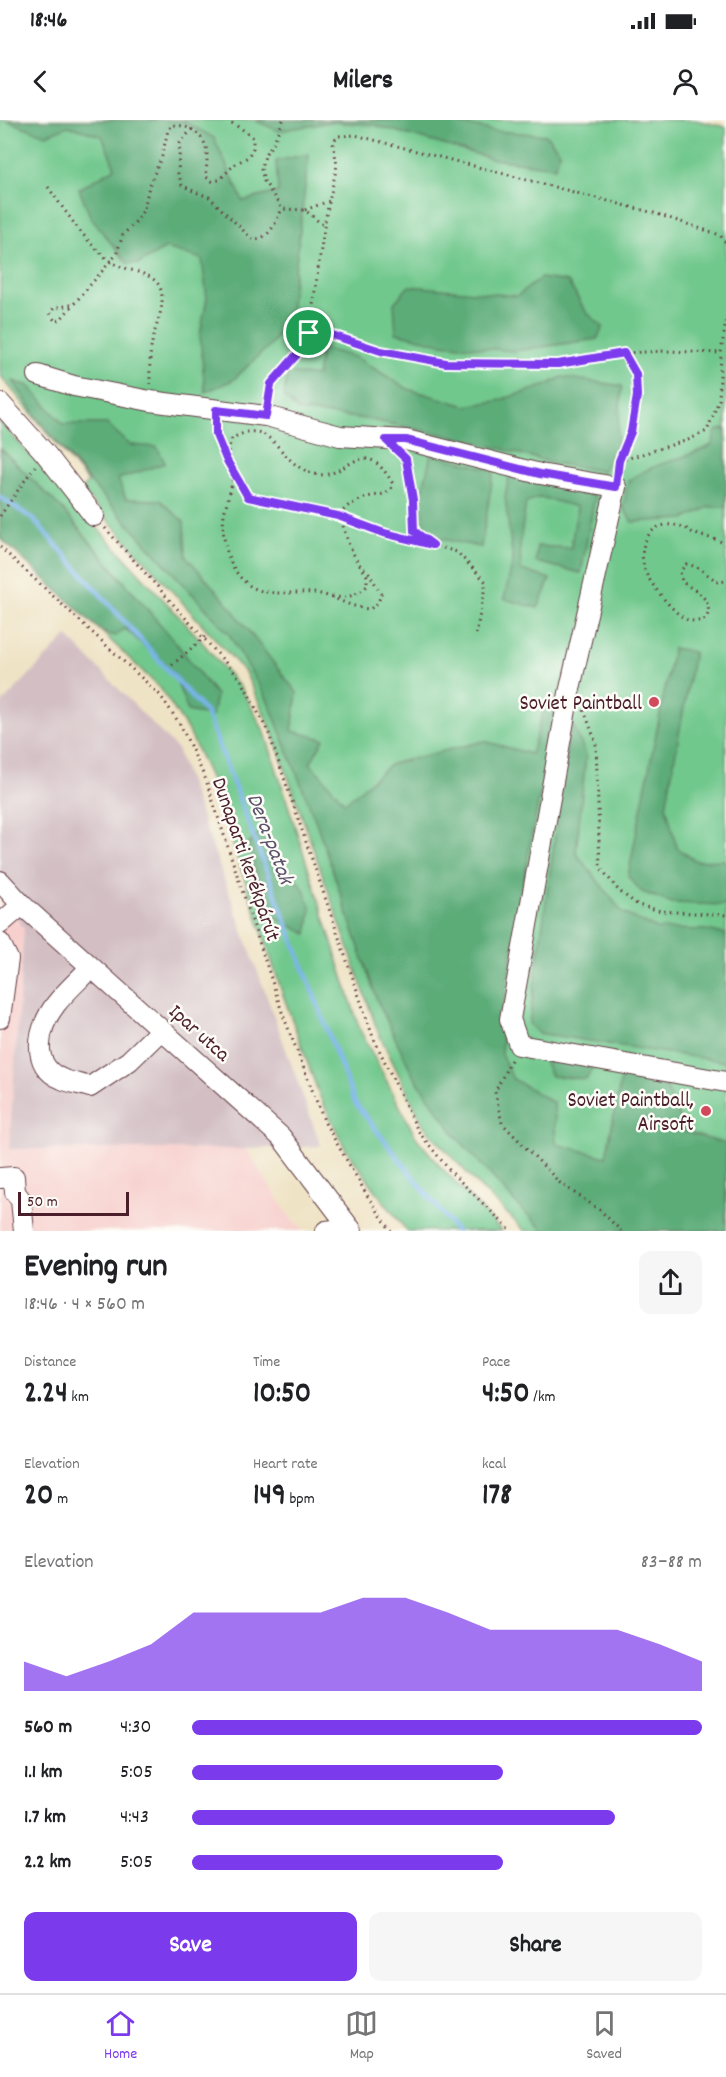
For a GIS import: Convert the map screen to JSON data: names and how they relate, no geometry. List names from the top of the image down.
{
  "streets": {
    "street": ["Ipar utca"],
    "path": ["Dunaparti kerékpárút"]
  },
  "water": ["Dera-patak"],
  "places": ["Soviet Paintball", "Soviet Paintball, Airsoft"],
  "scale_bar": "50 m",
  "page": {
    "status": "18:46",
    "header": "Milers",
    "scale": "50 m",
    "heading": ["Evening run", "18:46 · 4 × 560 m"],
    "stats": [
      ["Distance", "2.24 km"],
      ["Time", "10:50"],
      ["Pace", "4:50 /km"],
      ["Elevation", "20 m"],
      ["Heart rate", "149 bpm"],
      ["kcal", "178"]
    ],
    "chart": ["Elevation", "83–88 m"],
    "list": [
      {
        "name": "560 m",
        "note": "4:30"
      },
      {
        "name": "1.1 km",
        "note": "5:05"
      },
      {
        "name": "1.7 km",
        "note": "4:43"
      },
      {
        "name": "2.2 km",
        "note": "5:05"
      }
    ],
    "buttons": ["Save", "Share"],
    "tabs": ["Home", "Map", "Saved"]
  }
}
